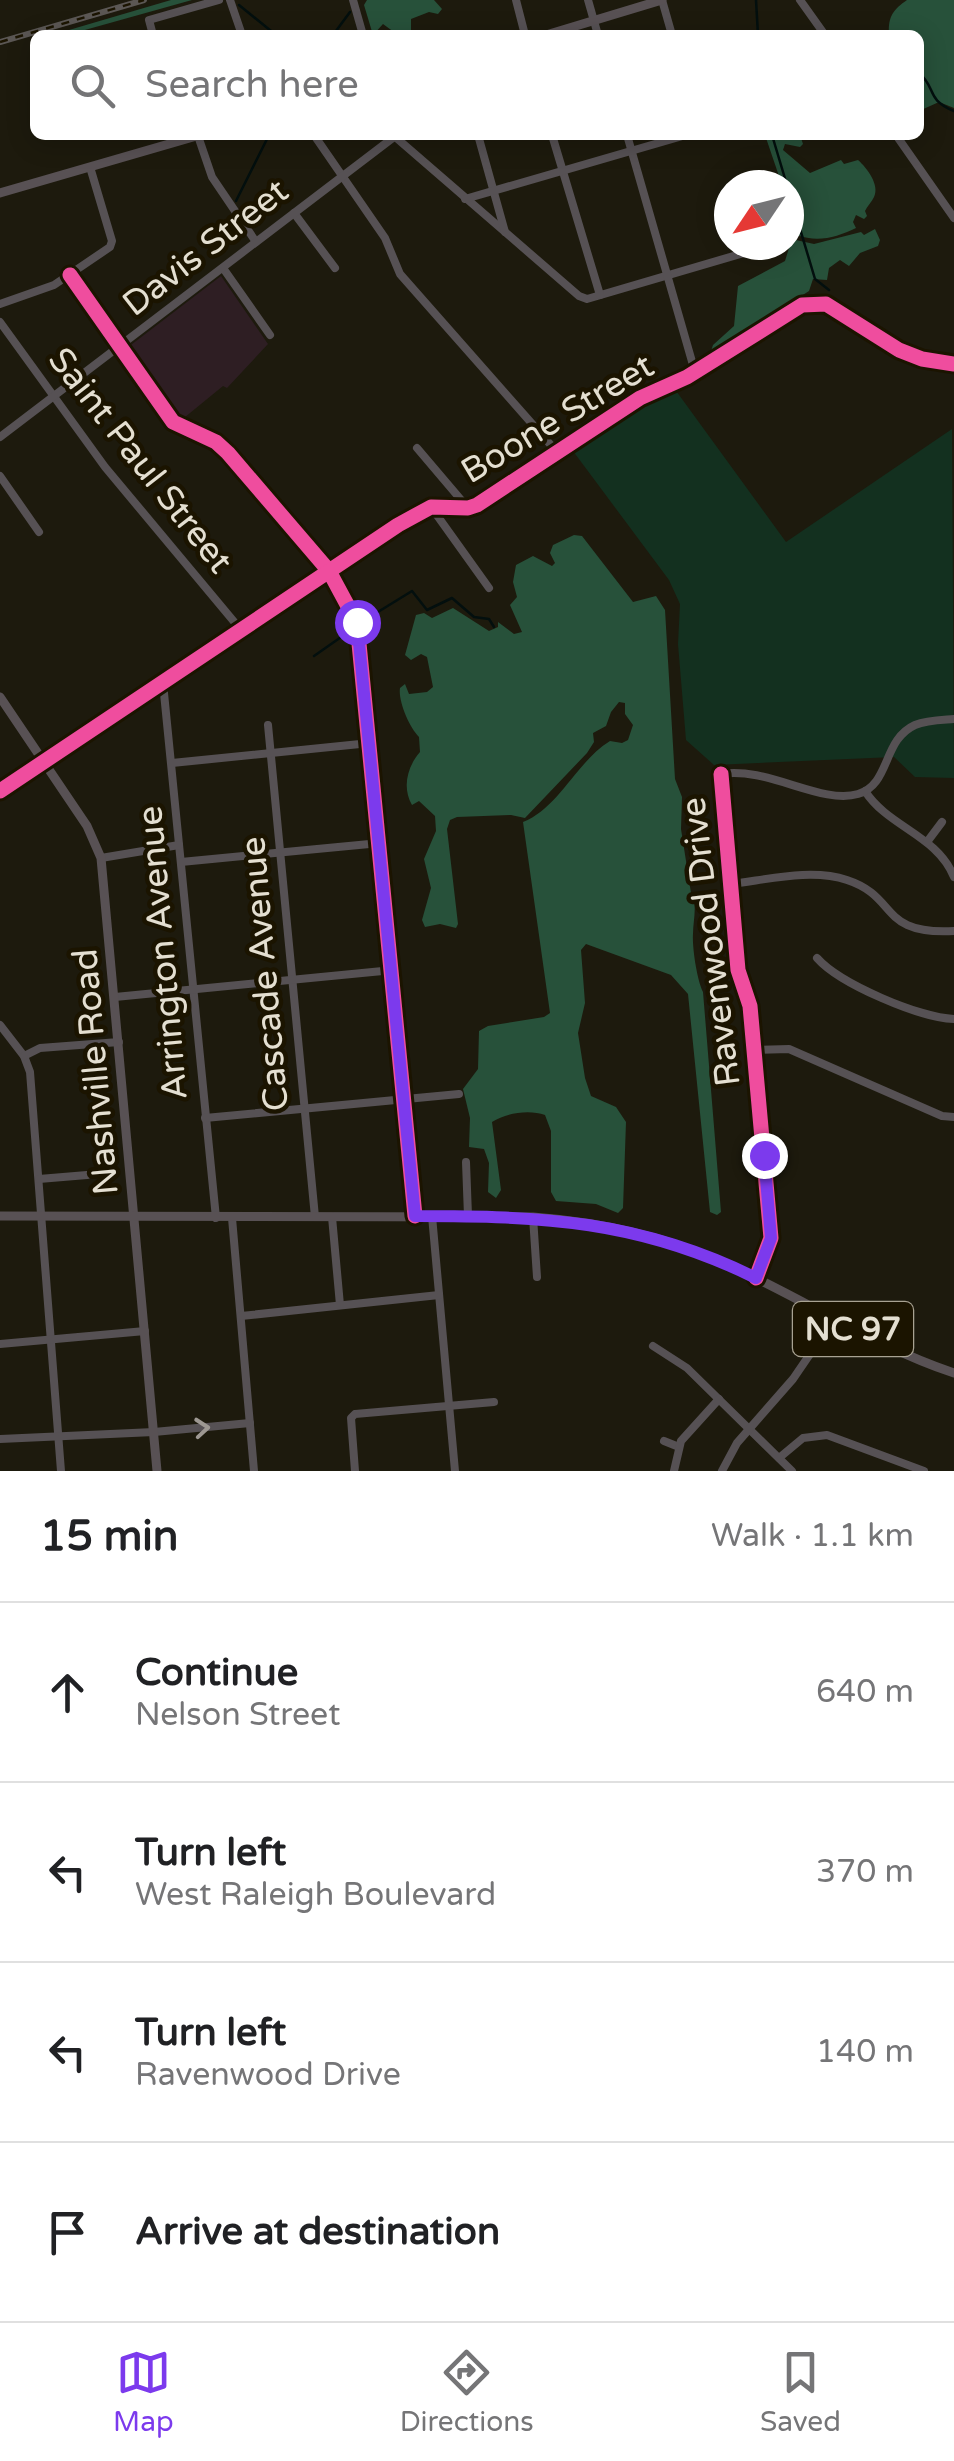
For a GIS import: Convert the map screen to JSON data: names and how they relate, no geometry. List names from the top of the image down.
{
  "streets": {
    "main road": ["Nashville Road", "NC 97"],
    "street": [
      "Davis Street",
      "Boone Street",
      "Saint Paul Street",
      "Ravenwood Drive",
      "Arrington Avenue",
      "Cascade Avenue"
    ]
  },
  "crossings": [
    ["Davis Street", "Saint Paul Street"],
    ["Boone Street", "Saint Paul Street"],
    ["Boone Street", "Arrington Avenue"],
    ["Boone Street", "Nashville Road"],
    ["Ravenwood Drive", "NC 97"],
    ["Arrington Avenue", "NC 97"],
    ["Cascade Avenue", "NC 97"],
    ["Nashville Road", "NC 97"]
  ],
  "north": "bottom left",
  "page": {
    "search": "Search here",
    "heading": ["15 min", "Walk · 1.1 km"],
    "list": [
      ["Continue", "Nelson Street", "640 m"],
      ["Turn left", "West Raleigh Boulevard", "370 m"],
      ["Turn left", "Ravenwood Drive", "140 m"],
      "Arrive at destination"
    ],
    "nav": ["Map", "Directions", "Saved"]
  }
}
